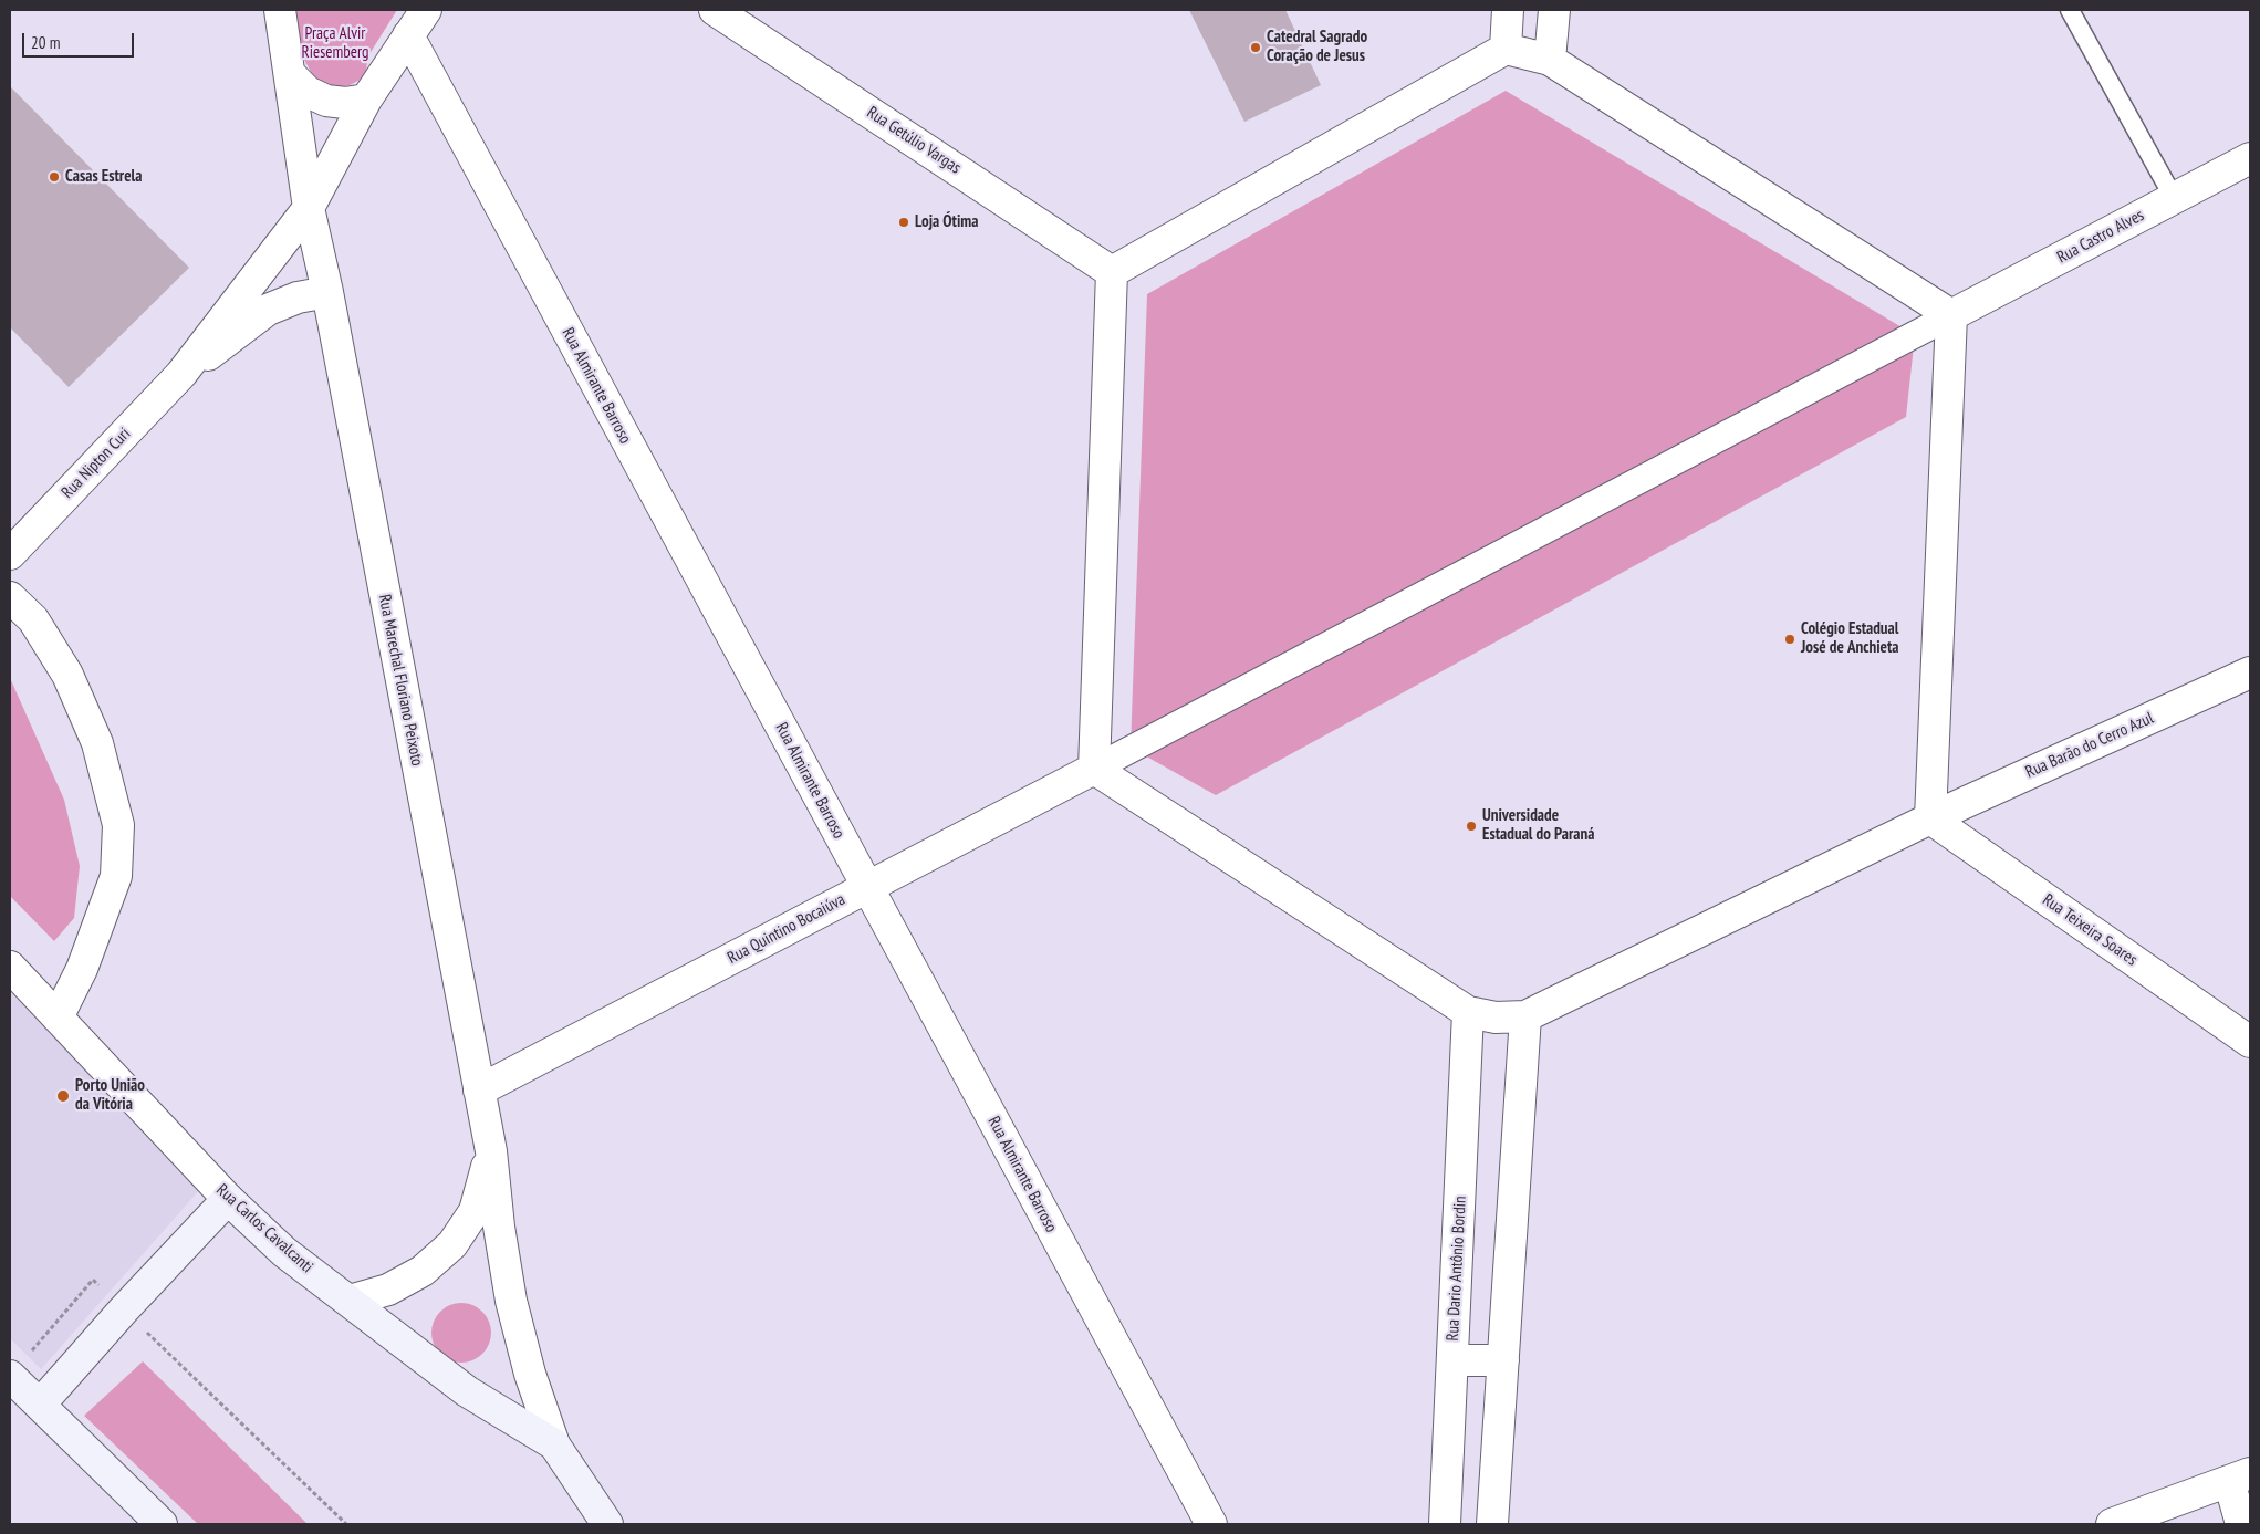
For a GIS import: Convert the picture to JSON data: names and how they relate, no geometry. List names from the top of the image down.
{
  "streets": {
    "main road": ["Rua Marechal Floriano Peixoto", "Rua Carlos Cavalcanti"],
    "street": [
      "Rua Getúlio Vargas",
      "Rua Castro Alves",
      "Rua Almirante Barroso",
      "Rua Nipton Curi",
      "Rua Barão do Cerro Azul",
      "Rua Quintino Bocaiúva",
      "Rua Teixeira Soares",
      "Rua Dario Antônio Bordin"
    ]
  },
  "crossings": [
    ["Rua Almirante Barroso", "Rua Quintino Bocaiúva"],
    ["Rua Nipton Curi", "Rua Marechal Floriano Peixoto"],
    ["Rua Marechal Floriano Peixoto", "Rua Quintino Bocaiúva"],
    ["Rua Marechal Floriano Peixoto", "Rua Carlos Cavalcanti"],
    ["Rua Barão do Cerro Azul", "Rua Teixeira Soares"]
  ],
  "parks": ["Praça Alvir Riesemberg"],
  "places": [
    "Catedral Sagrado Coração de Jesus",
    "Casas Estrela",
    "Loja Ótima",
    "Colégio Estadual José de Anchieta",
    "Universidade Estadual do Paraná",
    "Porto União da Vitória"
  ],
  "scale_bar": "20 m"
}
